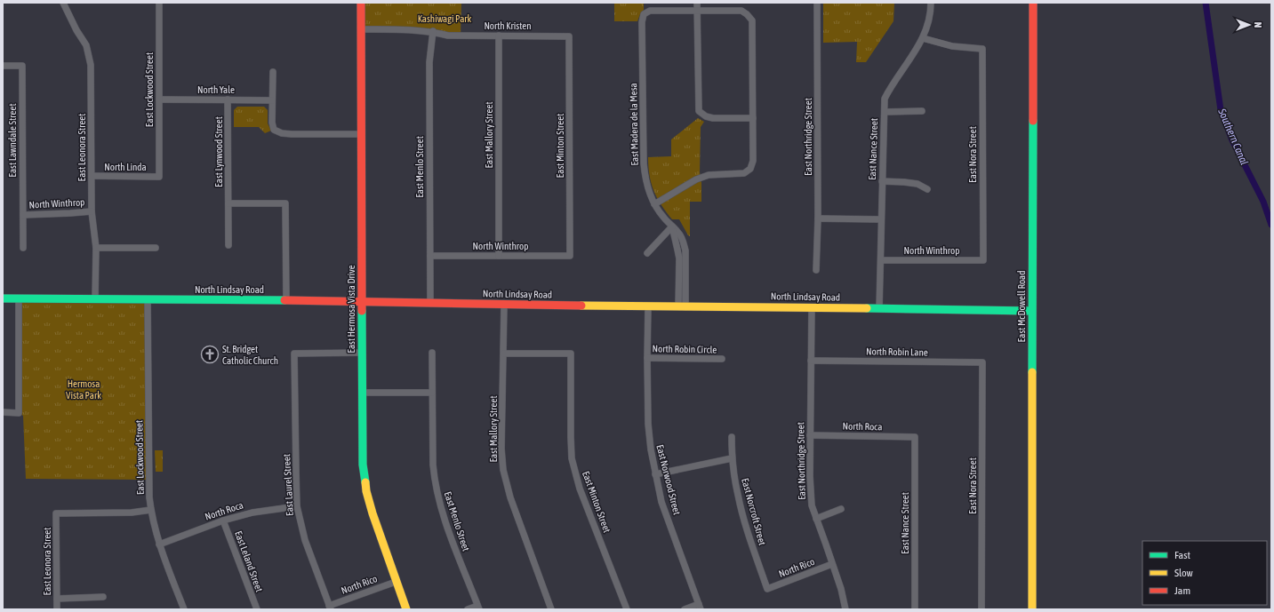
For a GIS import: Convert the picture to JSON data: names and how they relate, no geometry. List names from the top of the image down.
{
  "streets": {
    "main road": ["North Lindsay Road", "East McDowell Road", "East Hermosa Vista Drive"],
    "street": [
      "North Kristen",
      "East Lockwood Street",
      "North Yale",
      "East Madera de la Mesa",
      "East Mallory Street",
      "East Northridge Street",
      "East Lawndale Street",
      "East Minton Street",
      "East Leonora Street",
      "East Nance Street",
      "East Lynwood Street",
      "East Nora Street",
      "North Linda",
      "East Menlo Street",
      "North Winthrop",
      "North Robin Circle",
      "North Robin Lane",
      "North Roca",
      "East Norwood Street",
      "East Laurel Street",
      "East Norcroft Street",
      "East Leland Street",
      "North Rico"
    ]
  },
  "crossings": [
    ["North Kristen", "East Mallory Street"],
    ["North Kristen", "East Minton Street"],
    ["North Kristen", "East Menlo Street"],
    ["North Kristen", "East Hermosa Vista Drive"],
    ["East Lockwood Street", "North Yale"],
    ["East Lockwood Street", "East Leonora Street"],
    ["East Lockwood Street", "North Linda"],
    ["East Lockwood Street", "North Lindsay Road"],
    ["East Lockwood Street", "North Roca"],
    ["North Yale", "East Lynwood Street"],
    ["East Madera de la Mesa", "North Lindsay Road"],
    ["East Mallory Street", "East Minton Street"],
    ["East Mallory Street", "North Winthrop"],
    ["East Mallory Street", "North Lindsay Road"],
    ["East Northridge Street", "North Lindsay Road"],
    ["East Northridge Street", "North Robin Lane"],
    ["East Northridge Street", "North Roca"],
    ["East Northridge Street", "North Rico"],
    ["East Lawndale Street", "North Winthrop"],
    ["East Minton Street", "North Winthrop"],
    ["East Leonora Street", "North Linda"],
    ["East Leonora Street", "North Winthrop"],
    ["East Leonora Street", "North Lindsay Road"],
    ["East Nance Street", "East Nora Street"],
    ["East Nance Street", "North Winthrop"],
    ["East Nance Street", "North Lindsay Road"],
    ["East Nance Street", "North Roca"],
    ["East Nora Street", "North Winthrop"],
    ["East Nora Street", "North Robin Lane"],
    ["East Menlo Street", "North Winthrop"],
    ["East Menlo Street", "North Lindsay Road"],
    ["North Lindsay Road", "East McDowell Road"],
    ["North Lindsay Road", "East Hermosa Vista Drive"],
    ["North Lindsay Road", "East Norwood Street"],
    ["East Hermosa Vista Drive", "East Laurel Street"],
    ["East Hermosa Vista Drive", "North Rico"],
    ["North Robin Circle", "East Norwood Street"],
    ["North Roca", "East Laurel Street"],
    ["North Roca", "East Leland Street"],
    ["East Laurel Street", "North Rico"],
    ["East Norcroft Street", "North Rico"]
  ],
  "water": ["Southern Canal"],
  "parks": ["Kashiwagi Park", "Hermosa Vista Park"],
  "places": {
    "church": ["St. Bridget Catholic Church"]
  },
  "legend": ["Fast", "Slow", "Jam"],
  "north": "right"
}
